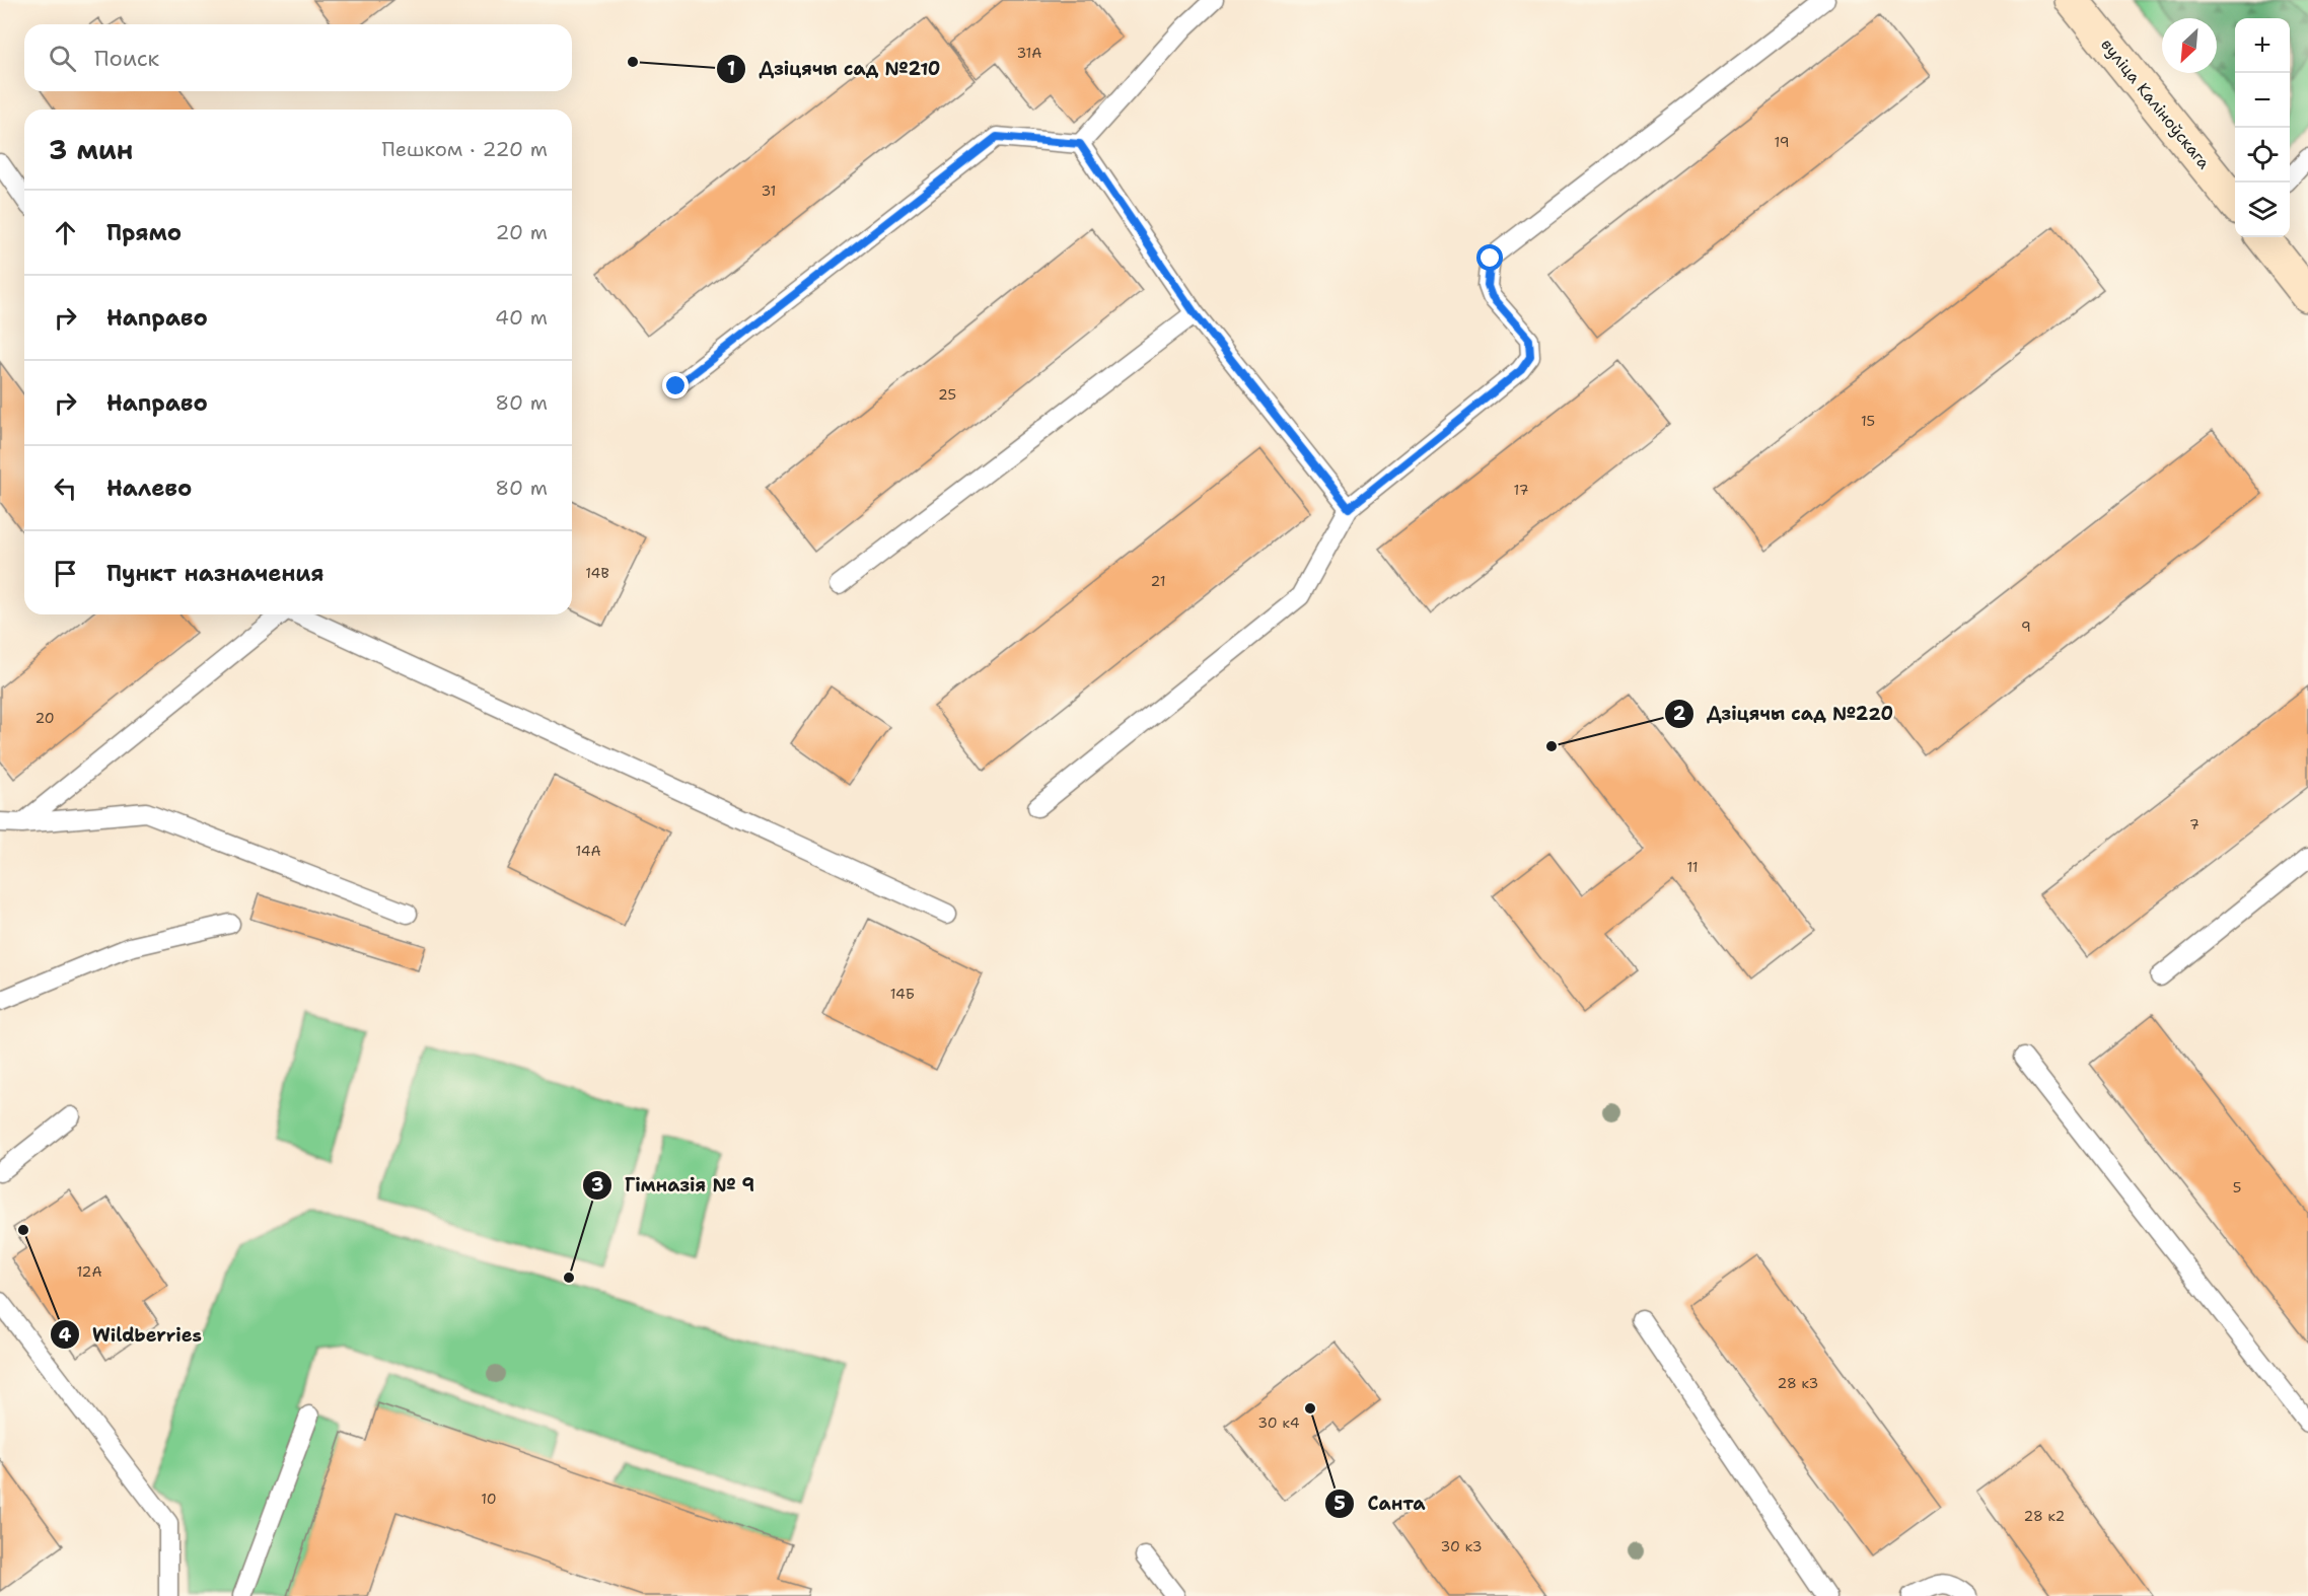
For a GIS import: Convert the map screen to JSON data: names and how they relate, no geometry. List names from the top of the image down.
{
  "streets": {
    "main road": ["вуліца Каліноўскага"]
  },
  "places": [
    "Дзіцячы сад №210",
    "Дзіцячы сад №220",
    "Wildberries",
    "Гімназія № 9",
    "Санта"
  ],
  "house_numbers": [
    "31А",
    "19",
    "31",
    "25",
    "15",
    "17",
    "14В",
    "21",
    "9",
    "20",
    "7",
    "14А",
    "11",
    "14Б",
    "5",
    "12А",
    "28 к3",
    "30 к4",
    "10",
    "28 к2",
    "30 к3"
  ],
  "north": "bottom left",
  "page": {
    "map_buttons": ["+", "−"],
    "search": "Поиск",
    "heading": ["3 мин", "Пешком · 220 m"],
    "list": [
      ["Прямо", "20 m"],
      ["Направо", "40 m"],
      ["Направо", "80 m"],
      ["Налево", "80 m"],
      "Пункт назначения"
    ]
  }
}
